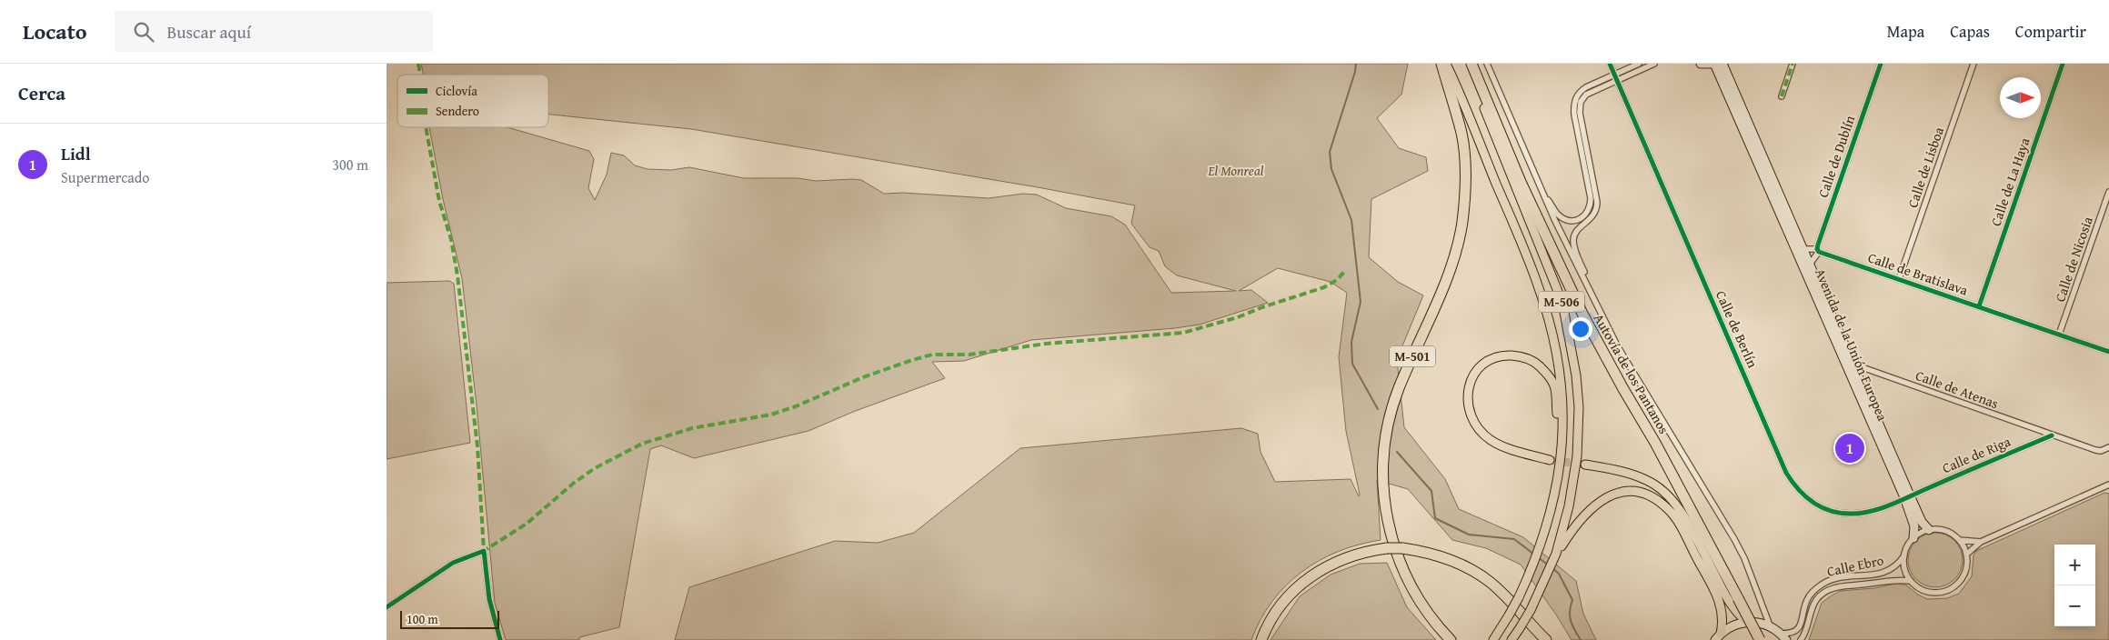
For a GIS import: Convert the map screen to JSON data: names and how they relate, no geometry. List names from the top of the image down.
{
  "streets": {
    "highway": ["M-501", "Autovía de los Pantanos"],
    "main road": ["M-506"],
    "street": [
      "Calle de Dublín",
      "Calle de Lisboa",
      "Calle de La Haya",
      "Calle de Nicosia",
      "Calle de Bratislava",
      "Calle de Berlín",
      "Avenida de la Unión Europea",
      "Calle de Atenas",
      "Calle de Riga",
      "Calle Ebro"
    ]
  },
  "crossings": [
    ["Calle de Dublín", "Calle de Bratislava"],
    ["Calle de Dublín", "Avenida de la Unión Europea"],
    ["Calle de Lisboa", "Calle de Bratislava"],
    ["Calle de La Haya", "Calle de Bratislava"],
    ["Calle de Nicosia", "Calle de Bratislava"],
    ["Calle de Bratislava", "Avenida de la Unión Europea"],
    ["Calle de Berlín", "Avenida de la Unión Europea"],
    ["Calle de Berlín", "Calle de Riga"],
    ["Avenida de la Unión Europea", "Calle de Atenas"],
    ["Avenida de la Unión Europea", "Calle de Riga"],
    ["Avenida de la Unión Europea", "Calle Ebro"],
    ["Calle de Atenas", "Calle de Riga"]
  ],
  "parks": ["El Monreal"],
  "legend": ["Ciclovía", "Sendero"],
  "scale_bar": "100 m",
  "north": "right",
  "page": {
    "header": "Locato",
    "search": "Buscar aquí",
    "nav": ["Mapa", "Capas", "Compartir"],
    "heading": "Cerca",
    "list": [
      {
        "mark": "1",
        "name": "Lidl",
        "note": "Supermercado",
        "value": "300 m"
      }
    ],
    "pins": "1",
    "map_buttons": ["+", "−"],
    "scale": "100 m"
  }
}
